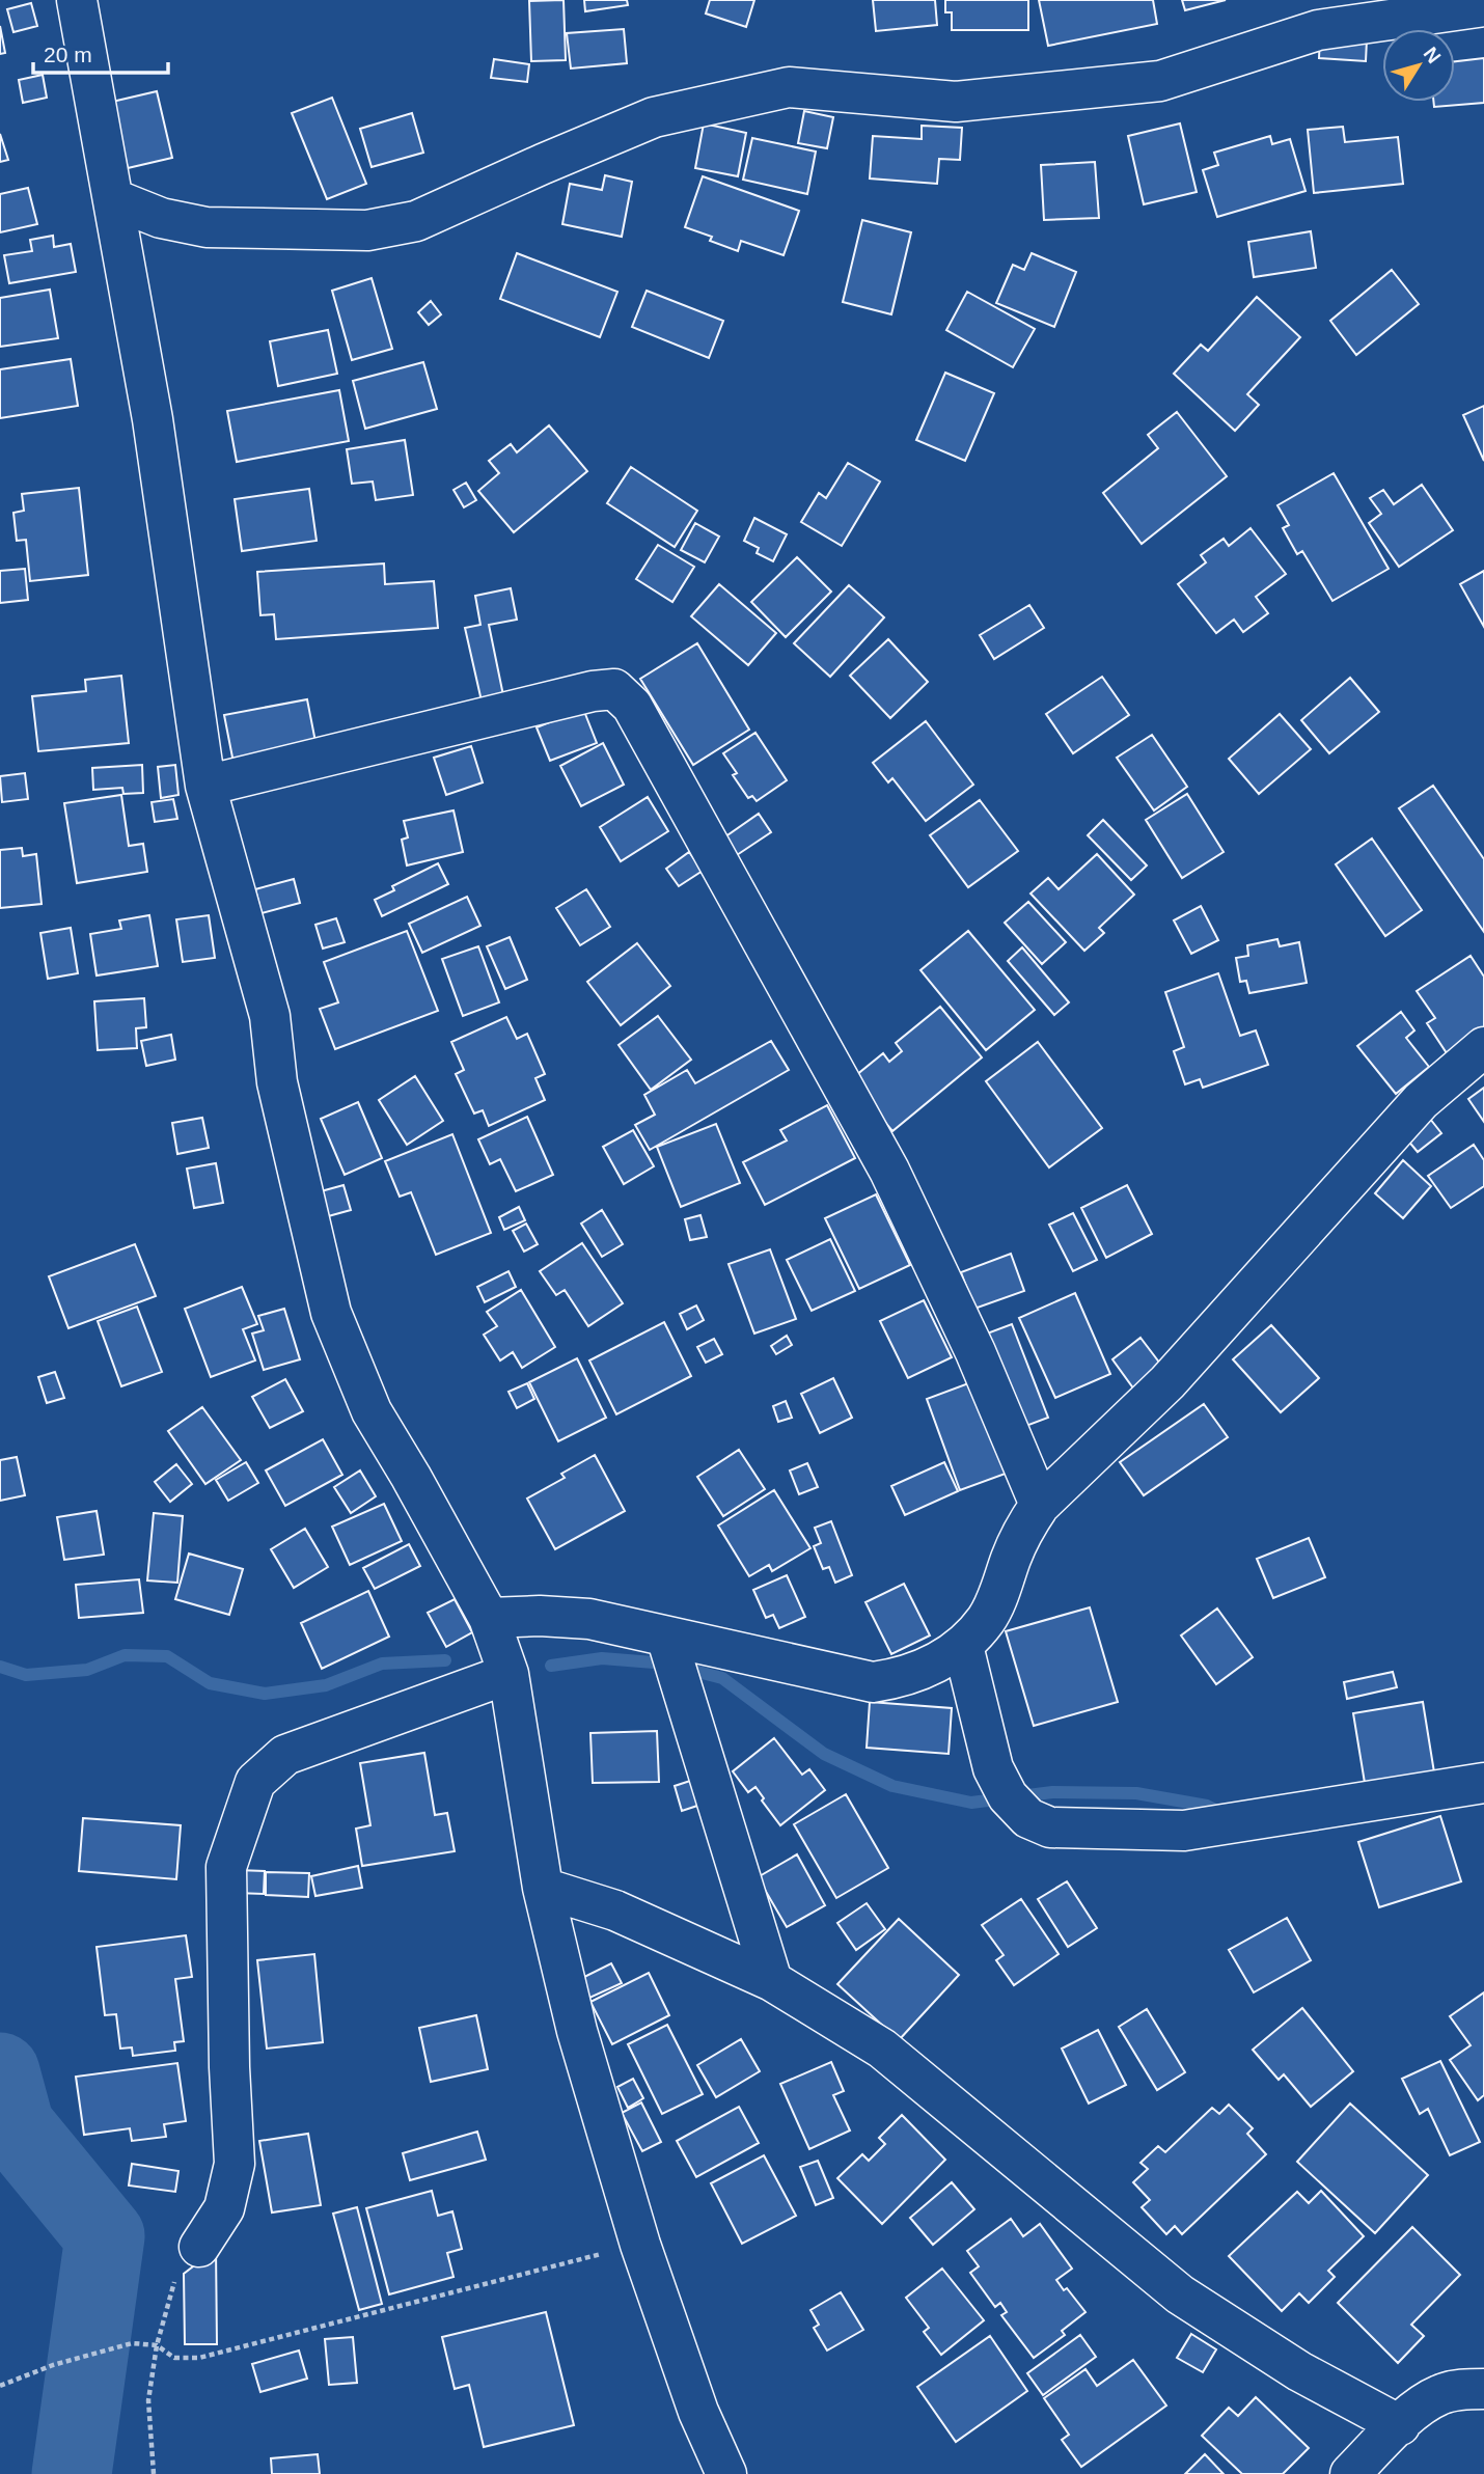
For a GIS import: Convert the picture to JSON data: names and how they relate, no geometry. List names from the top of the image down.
{
  "scale_bar": "20 m",
  "north": "top right"
}
